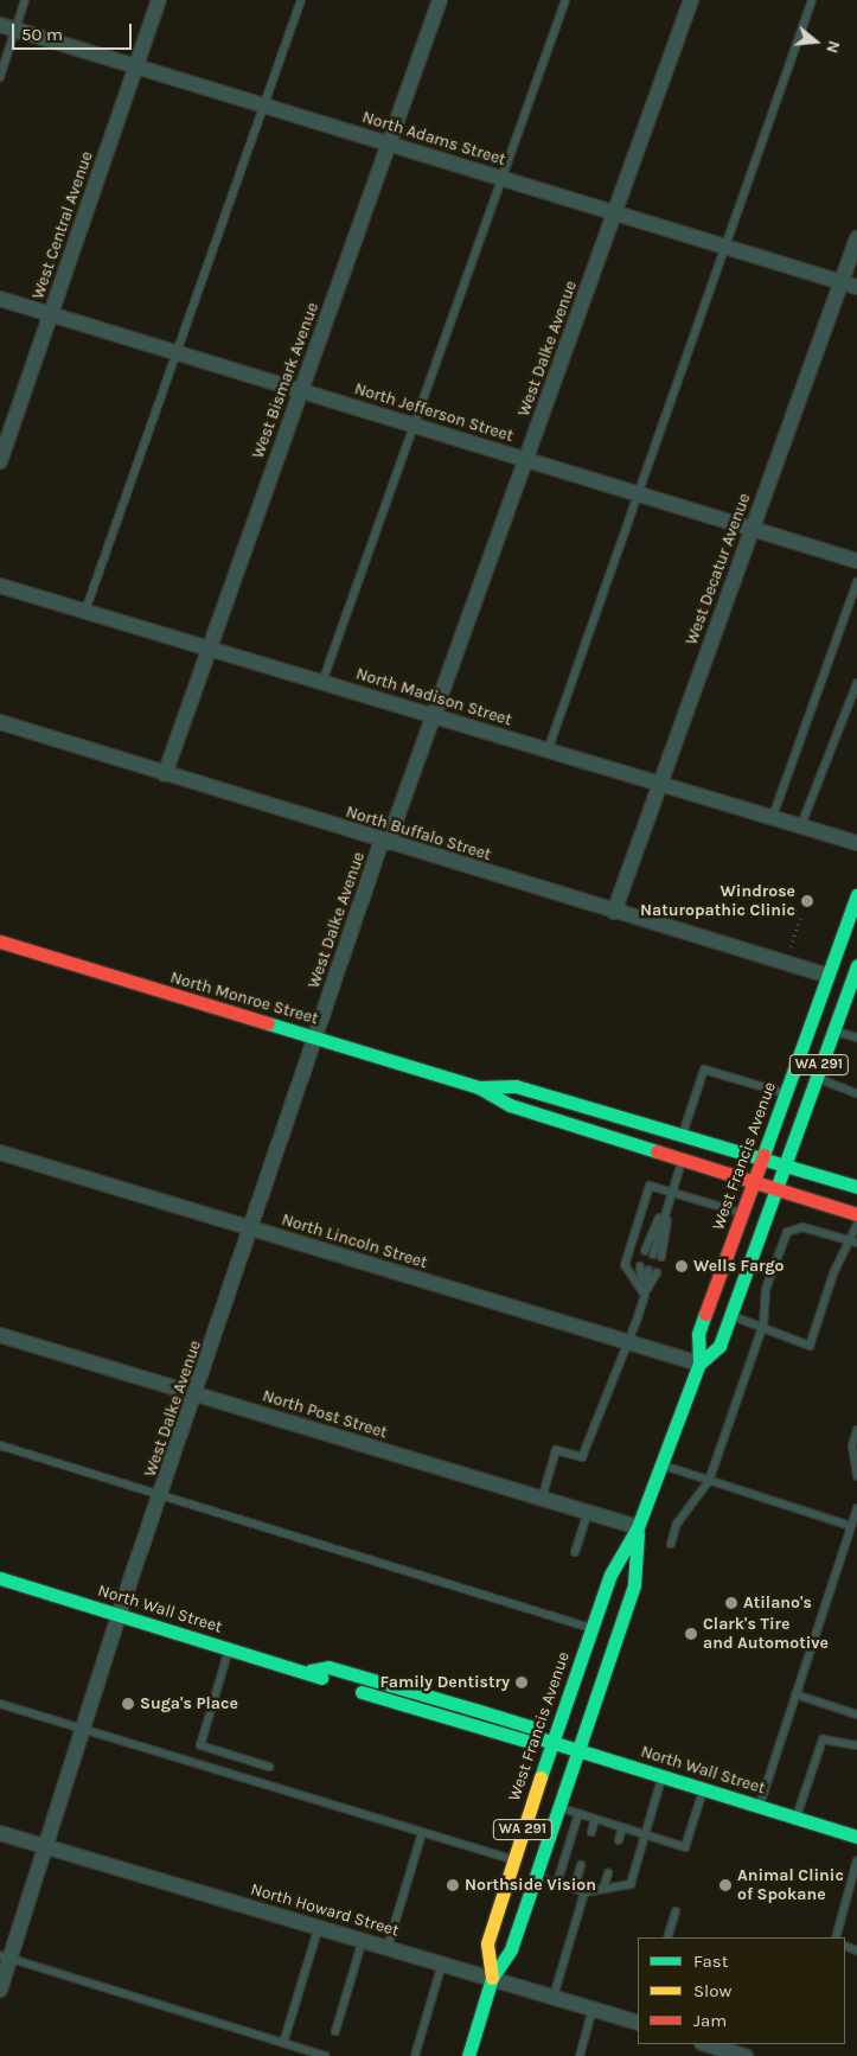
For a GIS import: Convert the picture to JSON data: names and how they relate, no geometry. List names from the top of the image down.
{
  "streets": {
    "main road": [
      "North Monroe Street",
      "WA 291",
      "West Francis Avenue",
      "North Wall Street"
    ],
    "street": [
      "North Adams Street",
      "West Central Avenue",
      "West Dalke Avenue",
      "West Bismark Avenue",
      "North Jefferson Street",
      "West Decatur Avenue",
      "North Madison Street",
      "North Buffalo Street",
      "North Lincoln Street",
      "North Post Street",
      "North Howard Street"
    ]
  },
  "crossings": [
    ["North Adams Street", "West Central Avenue"],
    ["North Adams Street", "West Dalke Avenue"],
    ["North Adams Street", "West Bismark Avenue"],
    ["North Adams Street", "West Decatur Avenue"],
    ["West Central Avenue", "North Jefferson Street"],
    ["West Dalke Avenue", "North Jefferson Street"],
    ["West Dalke Avenue", "North Madison Street"],
    ["West Dalke Avenue", "North Buffalo Street"],
    ["West Dalke Avenue", "North Monroe Street"],
    ["West Dalke Avenue", "North Lincoln Street"],
    ["West Dalke Avenue", "North Post Street"],
    ["West Dalke Avenue", "North Wall Street"],
    ["West Dalke Avenue", "North Howard Street"],
    ["West Bismark Avenue", "North Jefferson Street"],
    ["West Bismark Avenue", "North Madison Street"],
    ["West Bismark Avenue", "North Buffalo Street"],
    ["North Jefferson Street", "West Decatur Avenue"],
    ["West Decatur Avenue", "North Madison Street"],
    ["West Decatur Avenue", "North Buffalo Street"],
    ["North Buffalo Street", "West Francis Avenue"],
    ["North Monroe Street", "West Francis Avenue"],
    ["West Francis Avenue", "North Lincoln Street"],
    ["West Francis Avenue", "North Post Street"],
    ["West Francis Avenue", "North Wall Street"],
    ["West Francis Avenue", "North Howard Street"]
  ],
  "places": [
    "Windrose Naturopathic Clinic",
    "Wells Fargo",
    "Atilano's",
    "Clark's Tire and Automotive",
    "Family Dentistry",
    "Suga's Place",
    "Northside Vision",
    "Animal Clinic of Spokane"
  ],
  "legend": ["Fast", "Slow", "Jam"],
  "scale_bar": "50 m",
  "north": "right"
}
